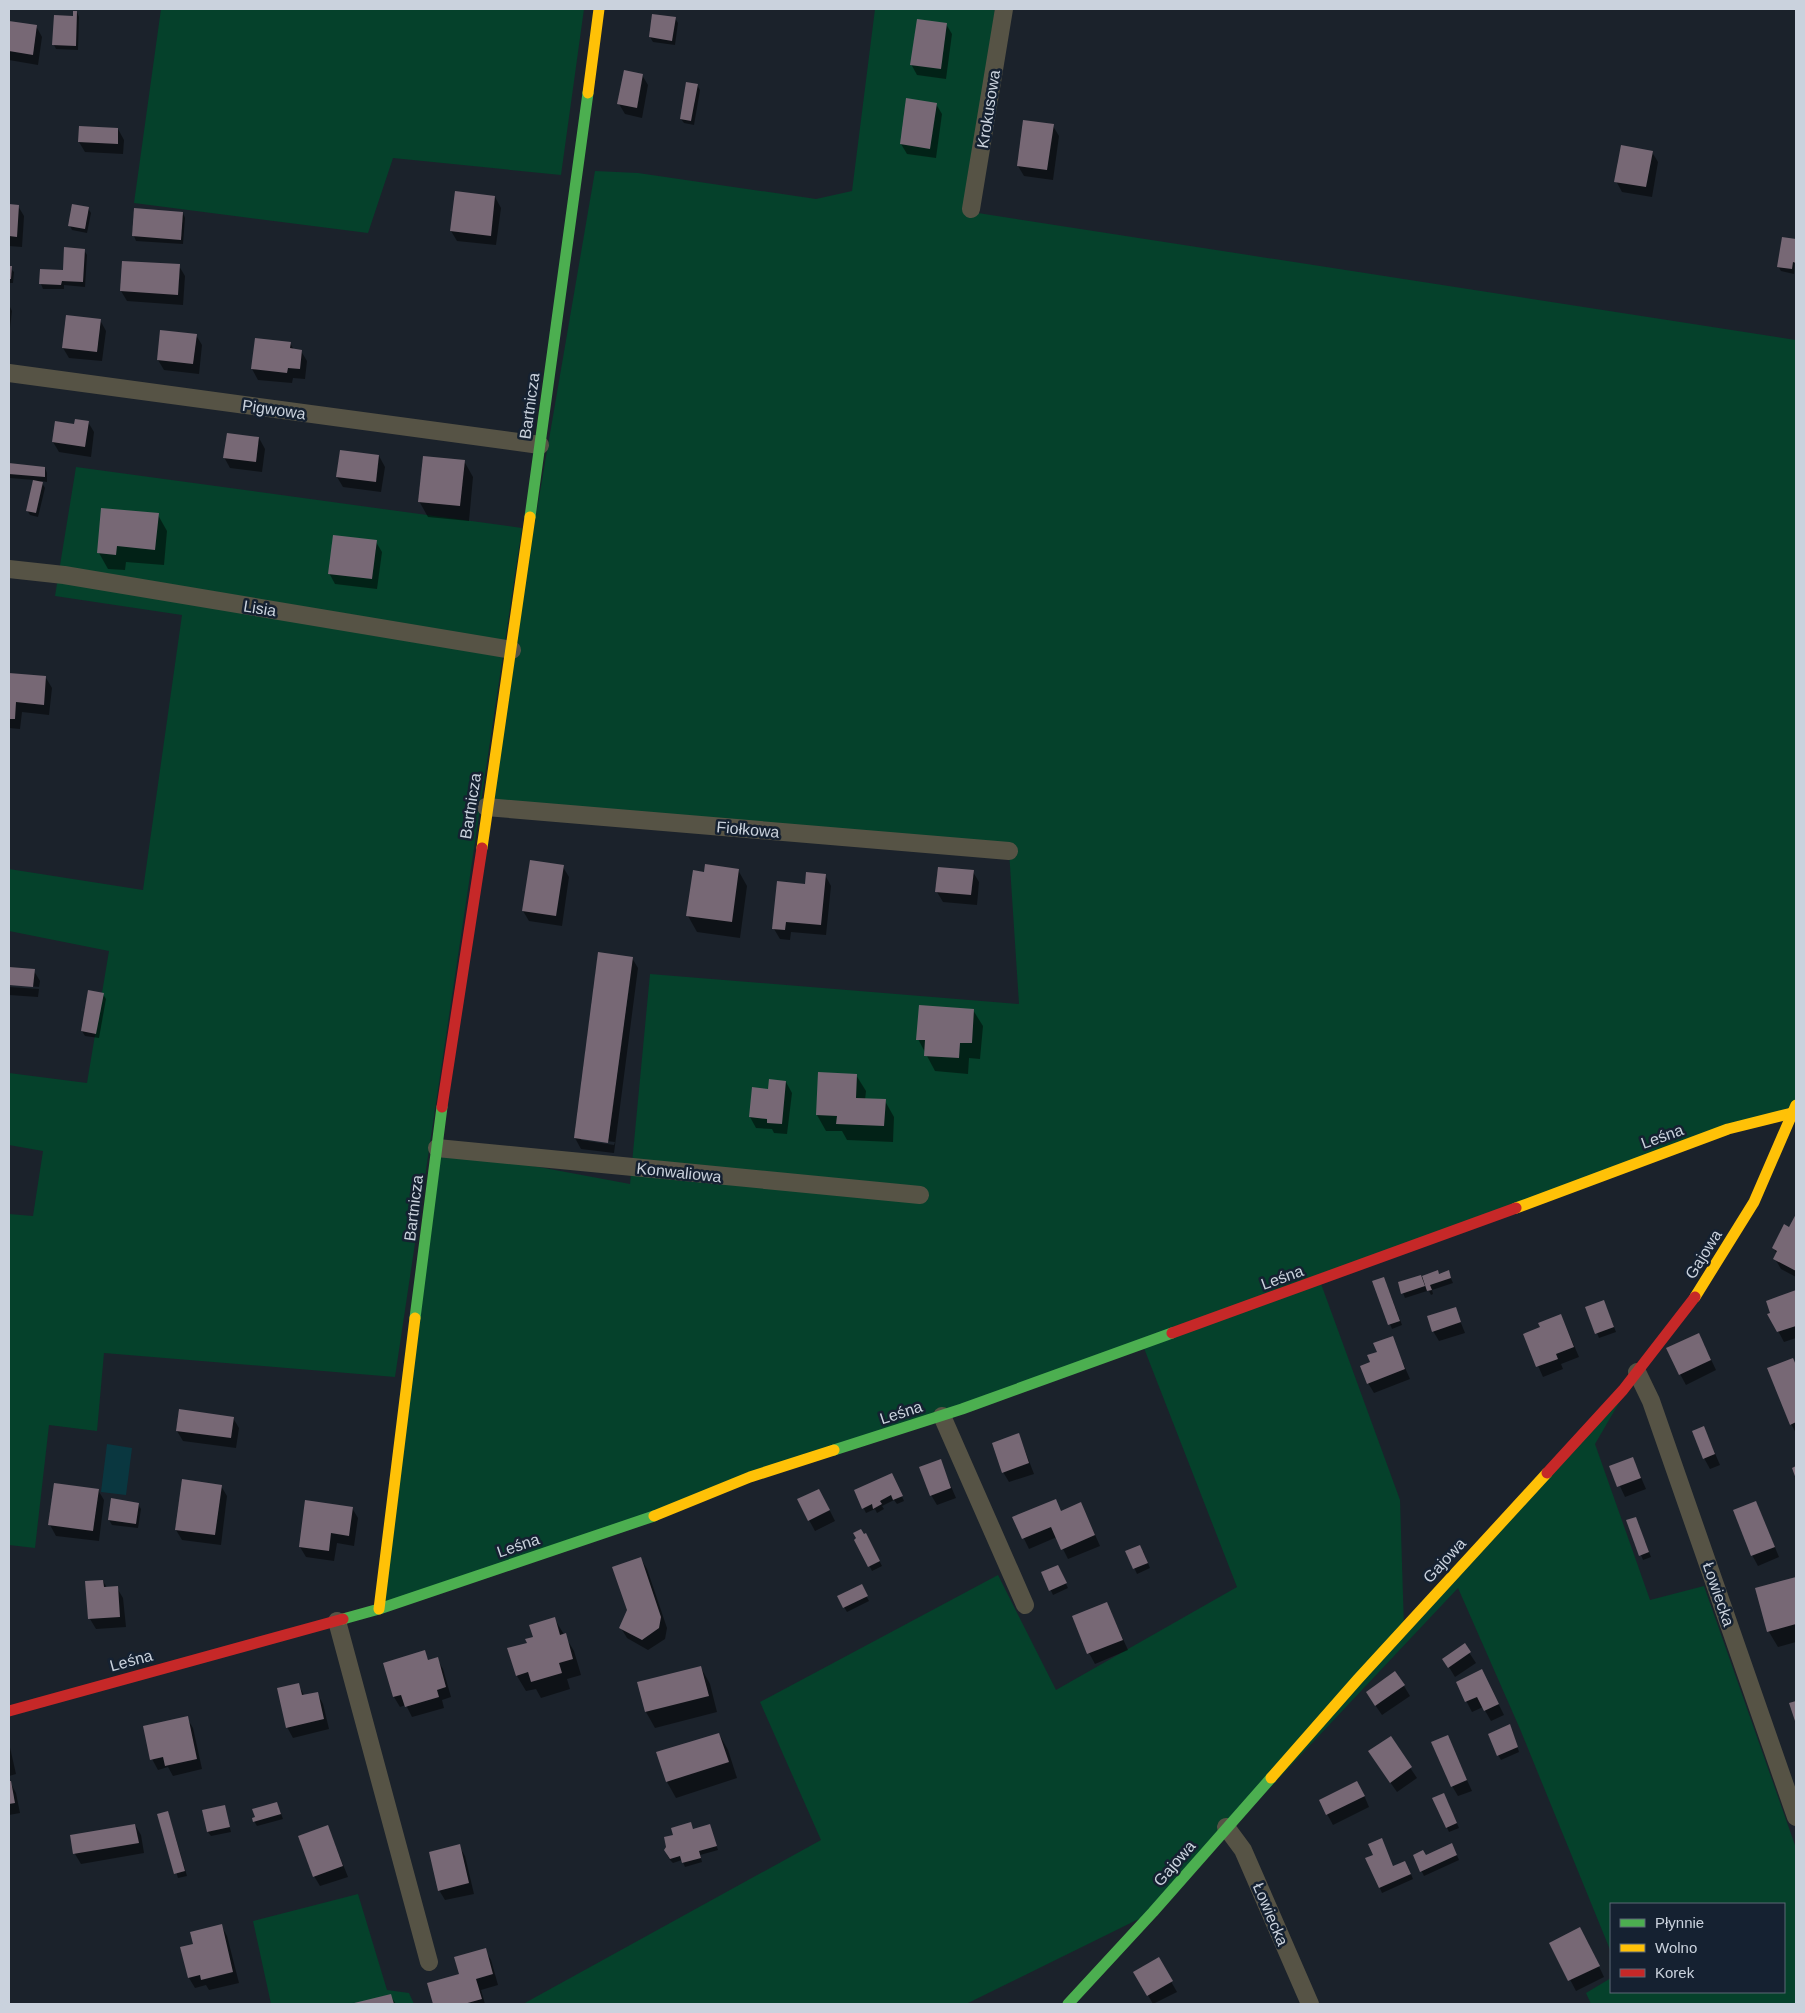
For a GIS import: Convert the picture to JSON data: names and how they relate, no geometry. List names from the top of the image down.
{
  "streets": {
    "street": [
      "Krokusowa",
      "Bartnicza",
      "Pigwowa",
      "Lisia",
      "Fiołkowa",
      "Leśna",
      "Konwaliowa",
      "Gajowa",
      "Łowiecka"
    ]
  },
  "crossings": [
    ["Bartnicza", "Pigwowa"],
    ["Bartnicza", "Lisia"],
    ["Bartnicza", "Fiołkowa"],
    ["Bartnicza", "Leśna"],
    ["Bartnicza", "Konwaliowa"],
    ["Leśna", "Gajowa"],
    ["Gajowa", "Łowiecka"]
  ],
  "legend": ["Płynnie", "Wolno", "Korek"]
}
